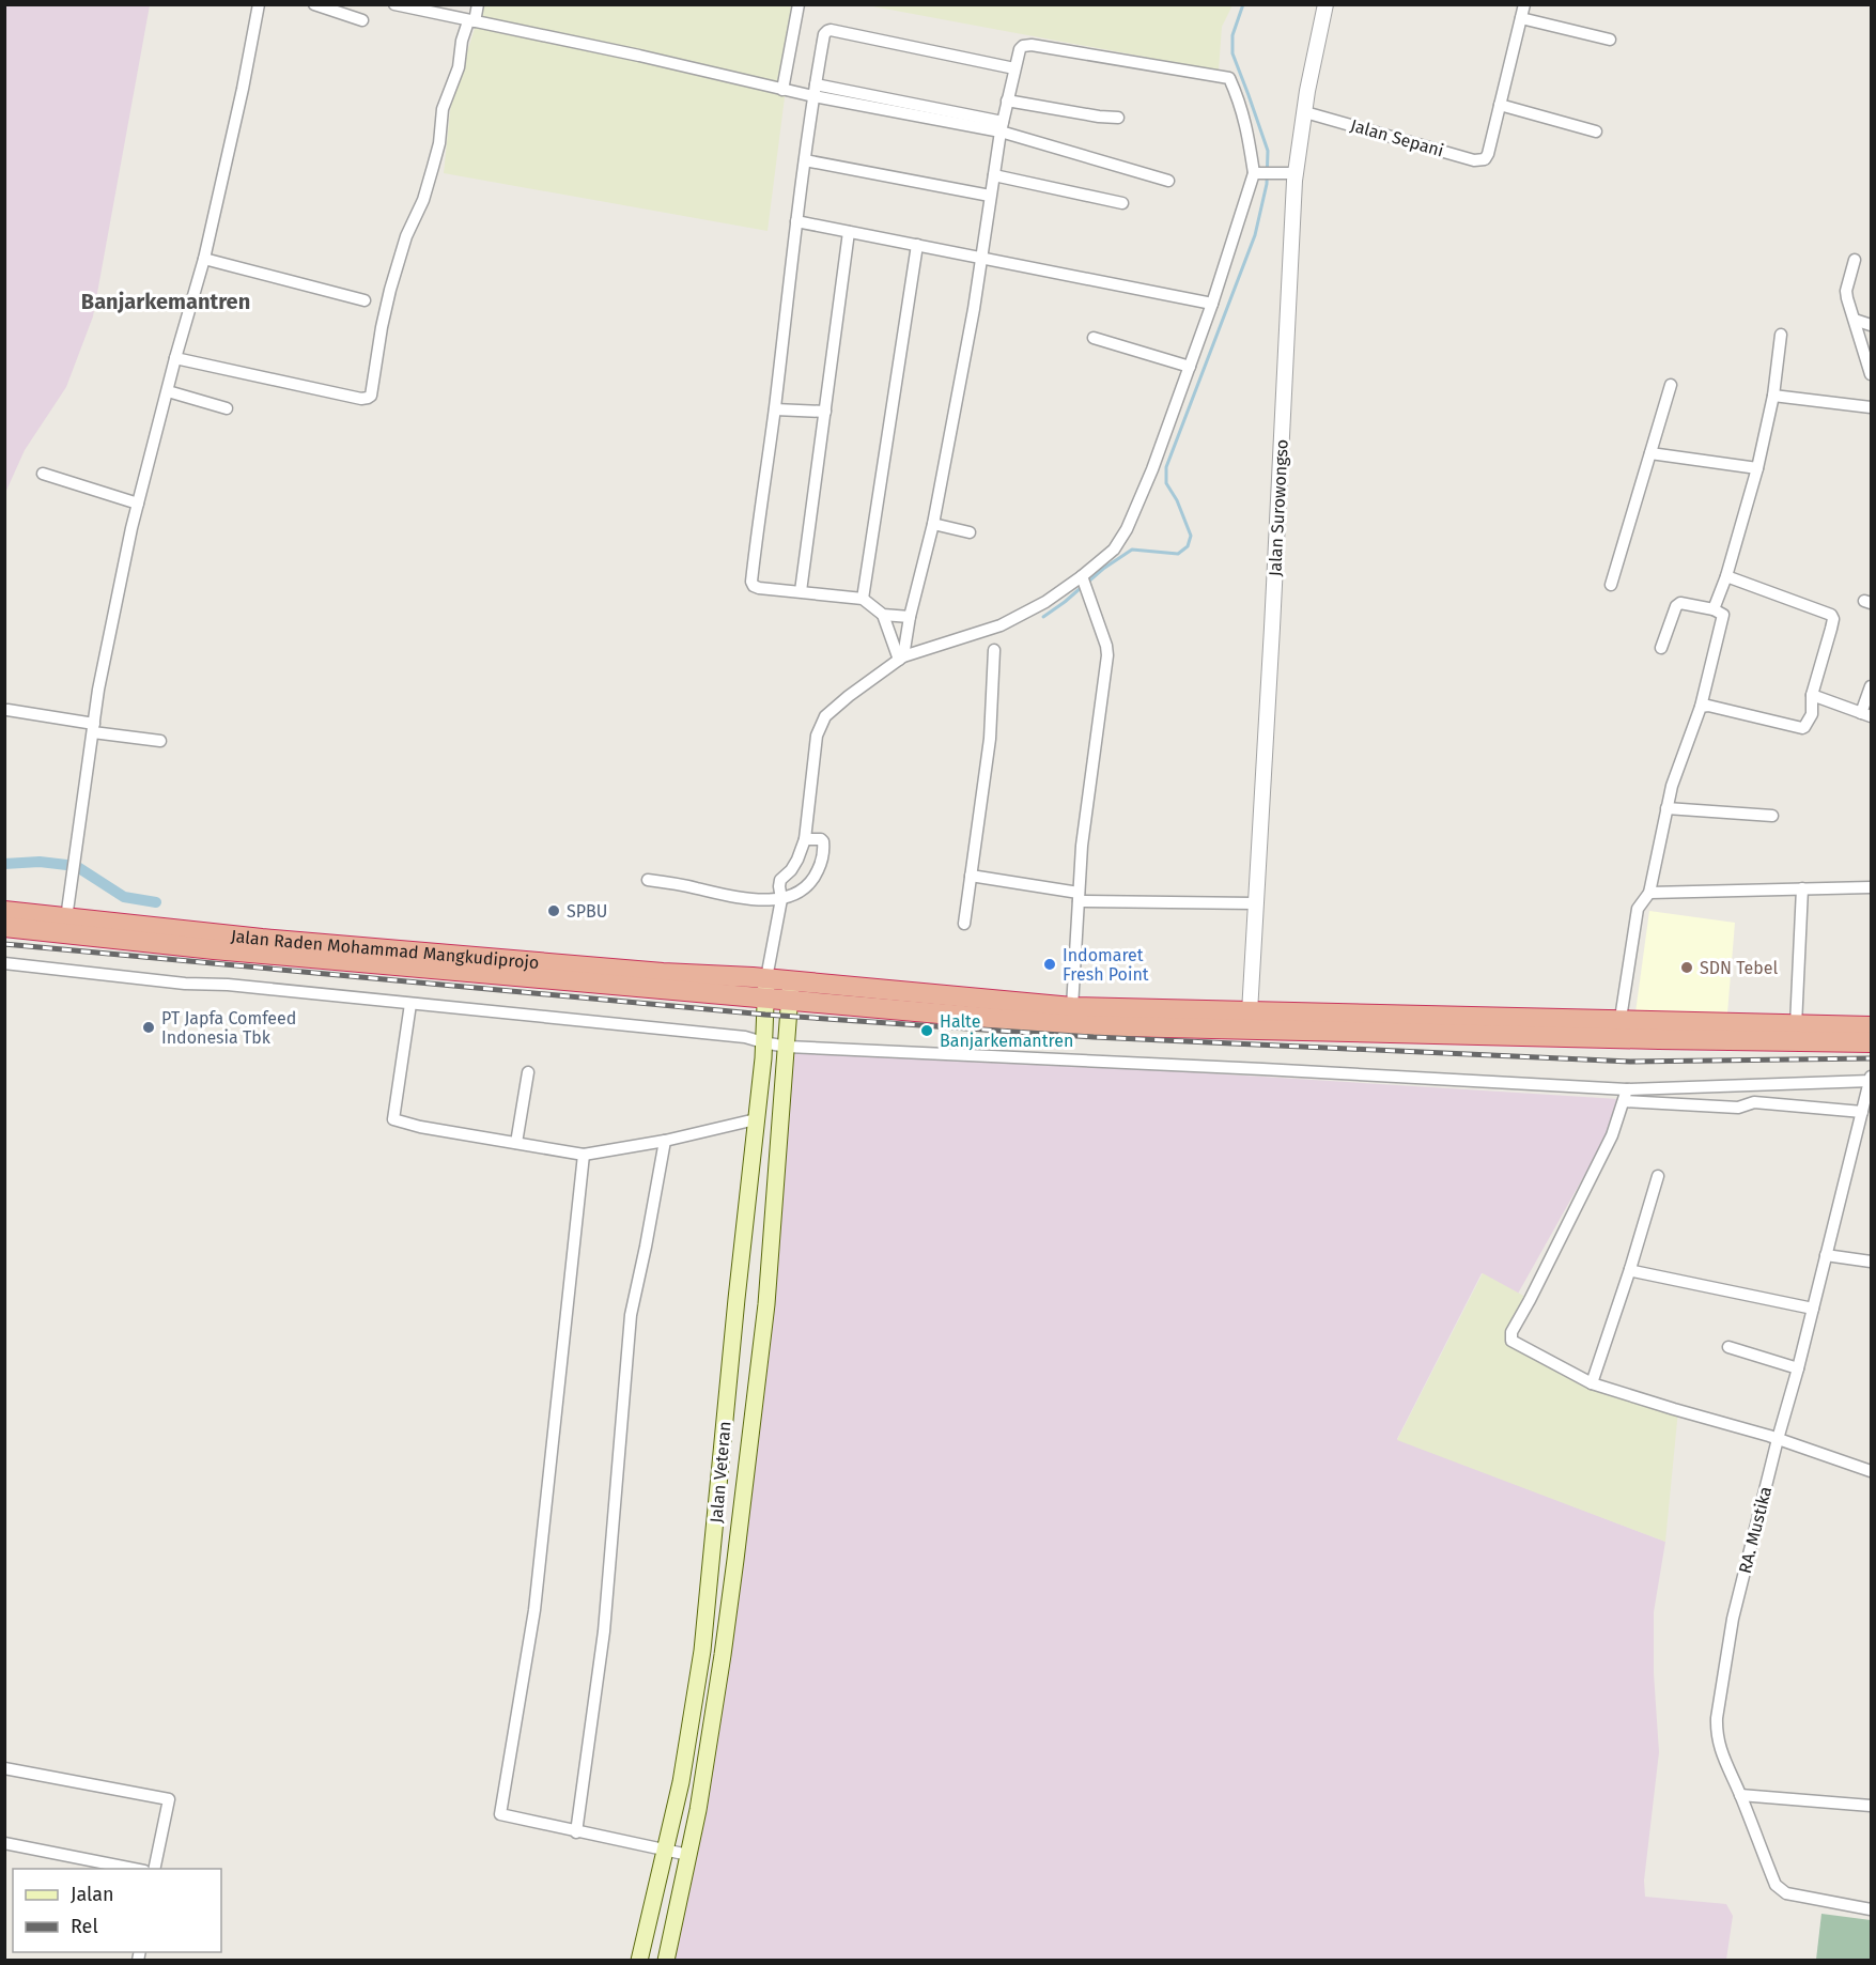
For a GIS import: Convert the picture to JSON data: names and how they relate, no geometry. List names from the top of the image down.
{
  "streets": {
    "highway": ["Jalan Raden Mohammad Mangkudiprojo"],
    "main road": ["Jalan Veteran"],
    "street": ["Jalan Sepani", "Jalan Surowongso", "RA. Mustika"]
  },
  "crossings": [
    ["Jalan Sepani", "Jalan Surowongso"],
    ["Jalan Raden Mohammad Mangkudiprojo", "Jalan Veteran"]
  ],
  "districts": ["Banjarkemantren"],
  "places": [
    "SPBU",
    "Indomaret Fresh Point",
    "SDN Tebel",
    "PT Japfa Comfeed Indonesia Tbk",
    "Halte Banjarkemantren"
  ],
  "legend": ["Jalan", "Rel"]
}
